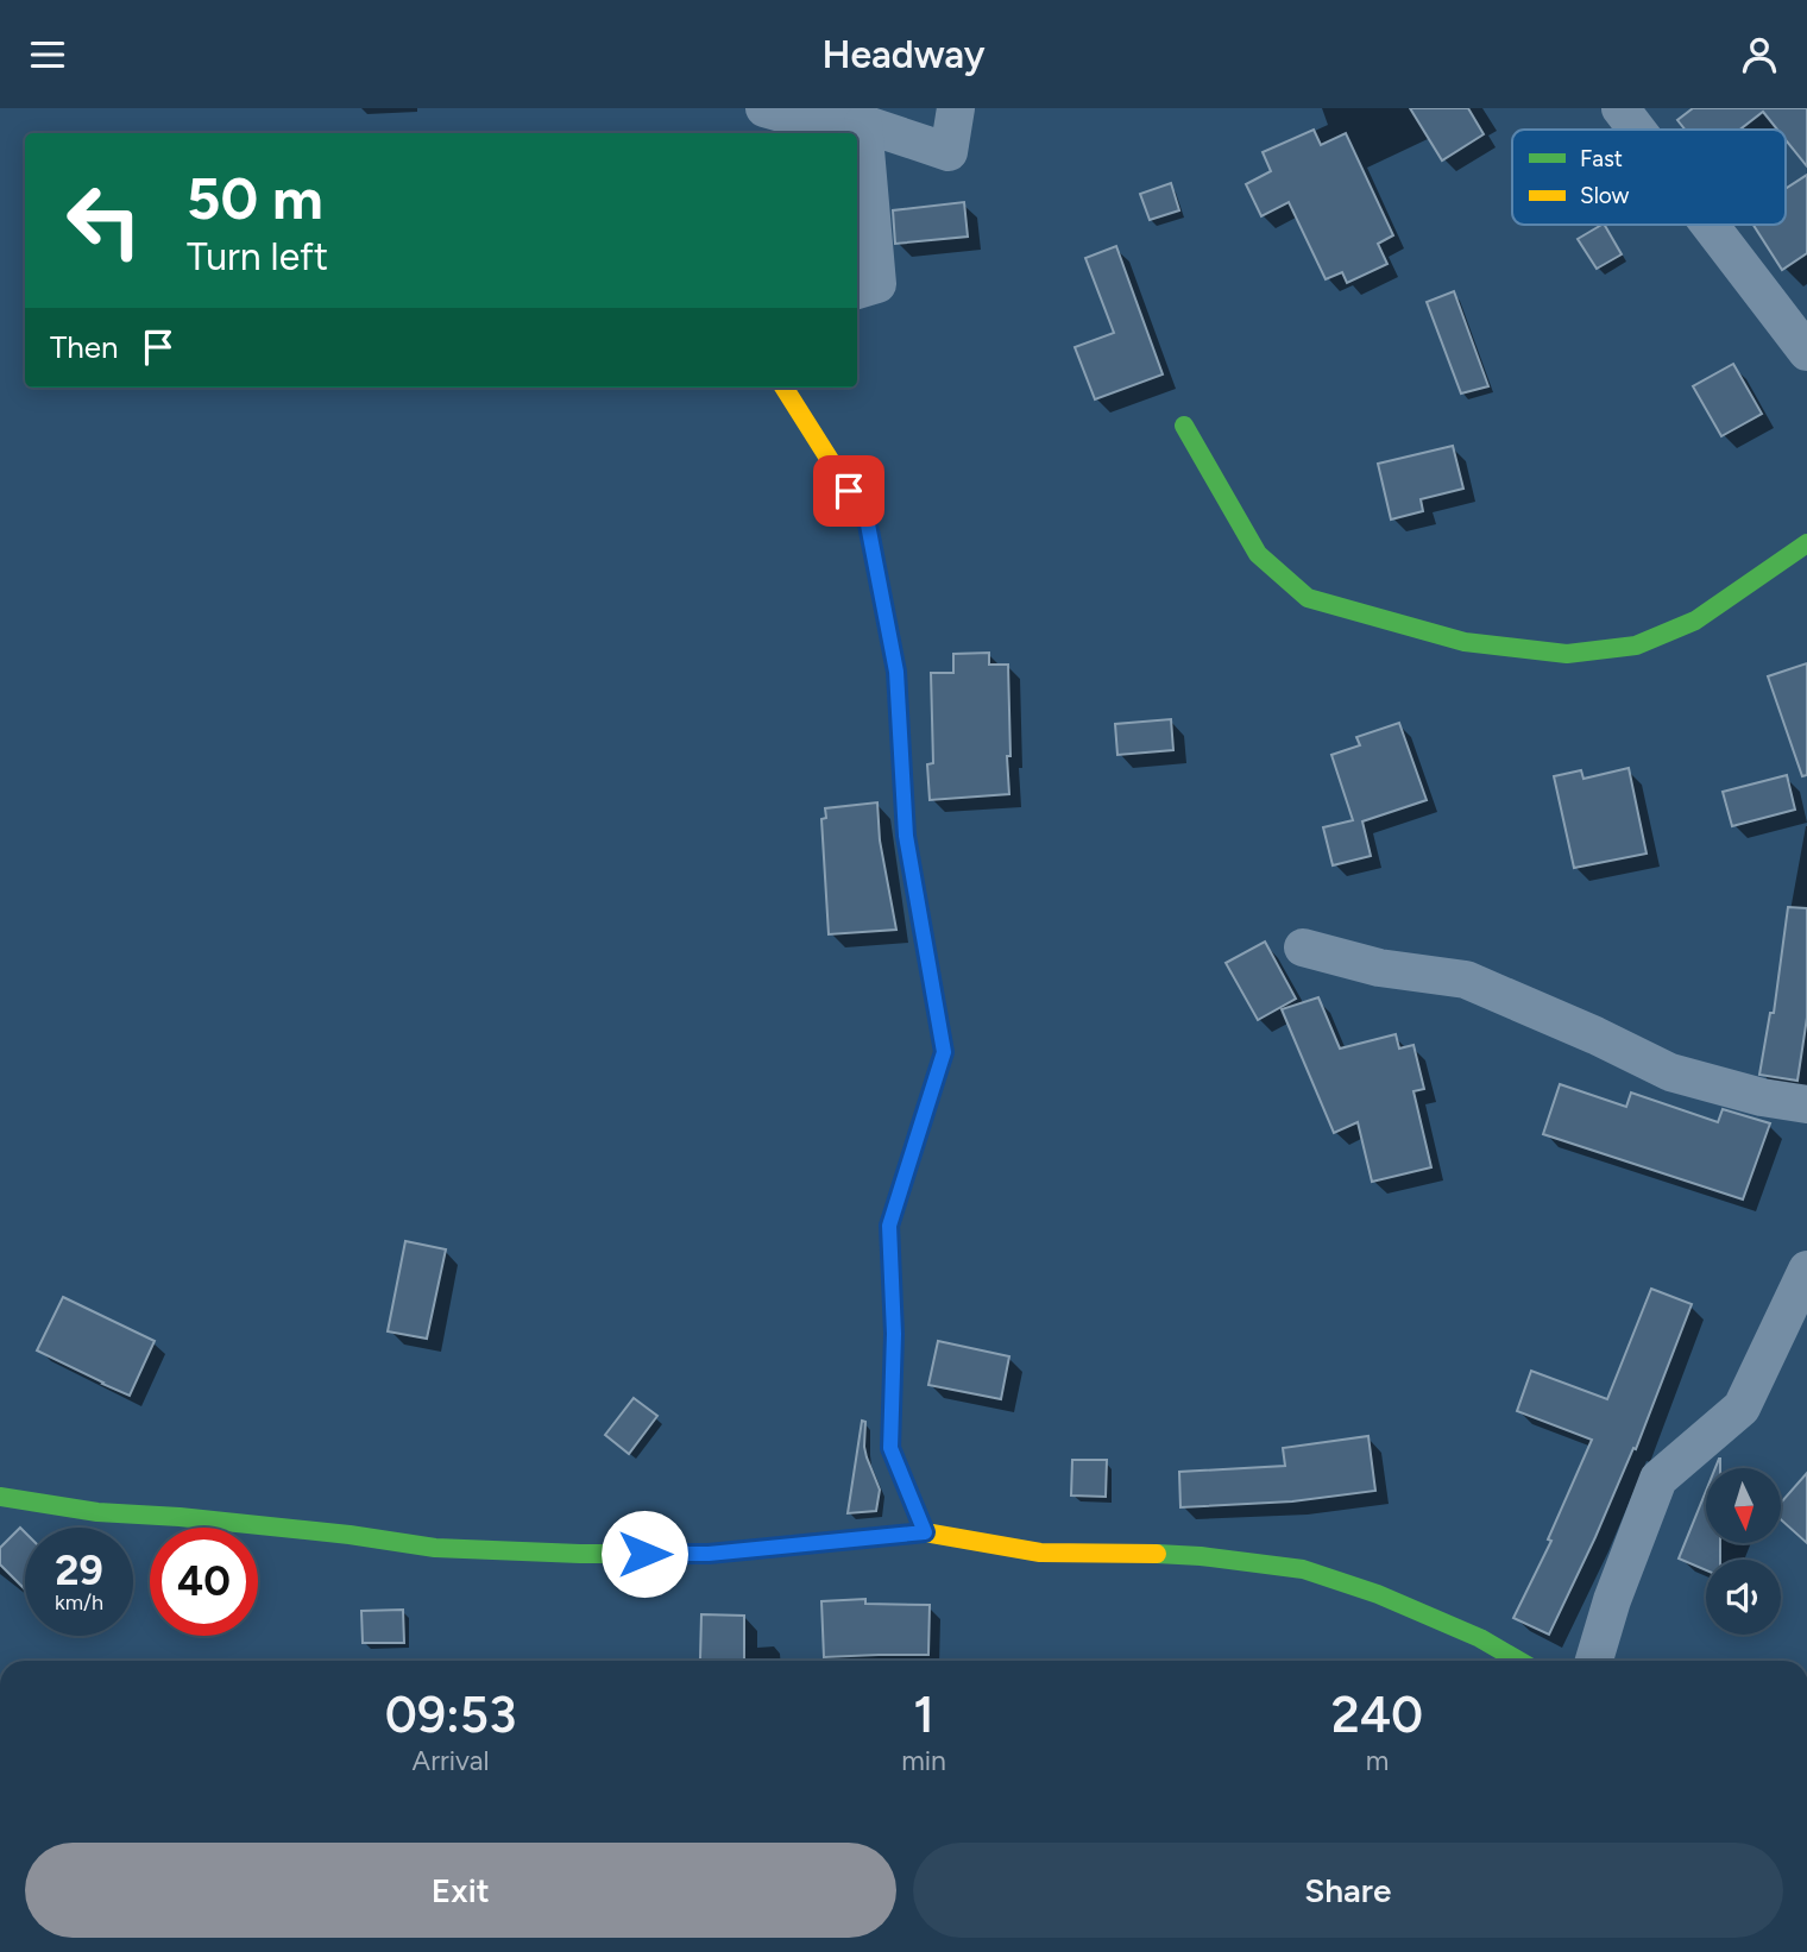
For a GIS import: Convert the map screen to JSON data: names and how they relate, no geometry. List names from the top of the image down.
{
  "legend": ["Fast", "Slow"],
  "north": "bottom",
  "page": {
    "header": "Headway",
    "turn": ["50 m", "Turn left"],
    "then": "Then",
    "speed": "29 km/h",
    "limit": "40",
    "eta": [
      "09:53",
      "Arrival",
      "1",
      "min",
      "240",
      "m"
    ],
    "buttons": ["Exit", "Share"]
  }
}
